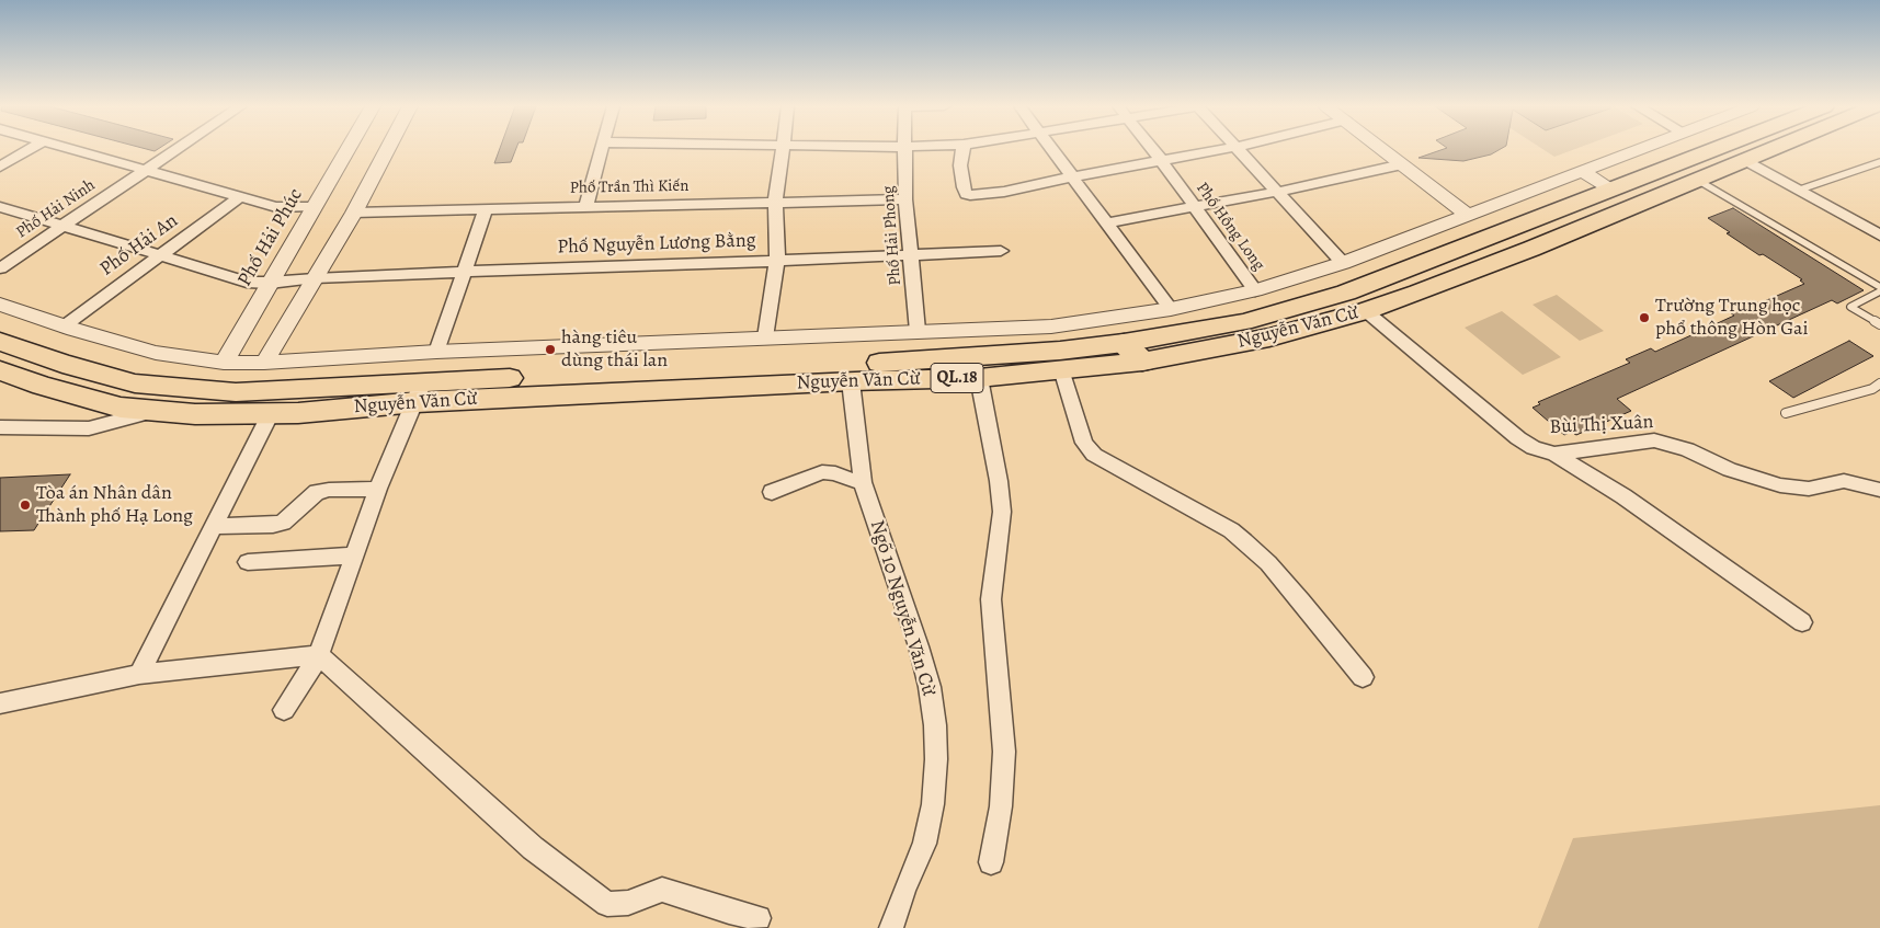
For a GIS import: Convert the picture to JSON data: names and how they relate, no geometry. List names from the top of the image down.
{
  "streets": {
    "main road": ["Nguyễn Văn Cừ", "QL.18"],
    "street": [
      "Phố Trần Thì Kiến",
      "Phố Hải Ninh",
      "Phố Hồng Long",
      "Phố Hải Phong",
      "Phố Hải Phúc",
      "Phố Nguyễn Lương Bằng",
      "Phố Hải An",
      "Bùi Thị Xuân",
      "Ngõ 10 Nguyễn Văn Cừ"
    ]
  },
  "crossings": [
    ["Phố Trần Thì Kiến", "Phố Hải Phong"],
    ["Phố Hải Phong", "Phố Nguyễn Lương Bằng"],
    ["Phố Hải Phúc", "Phố Nguyễn Lương Bằng"],
    ["Nguyễn Văn Cừ", "Bùi Thị Xuân"],
    ["Nguyễn Văn Cừ", "Ngõ 10 Nguyễn Văn Cừ"]
  ],
  "places": ["Trường Trung học phổ thông Hòn Gai", "hàng tiêu dùng thái lan", "Tòa án Nhân dân Thành phố Hạ Long"]
}
